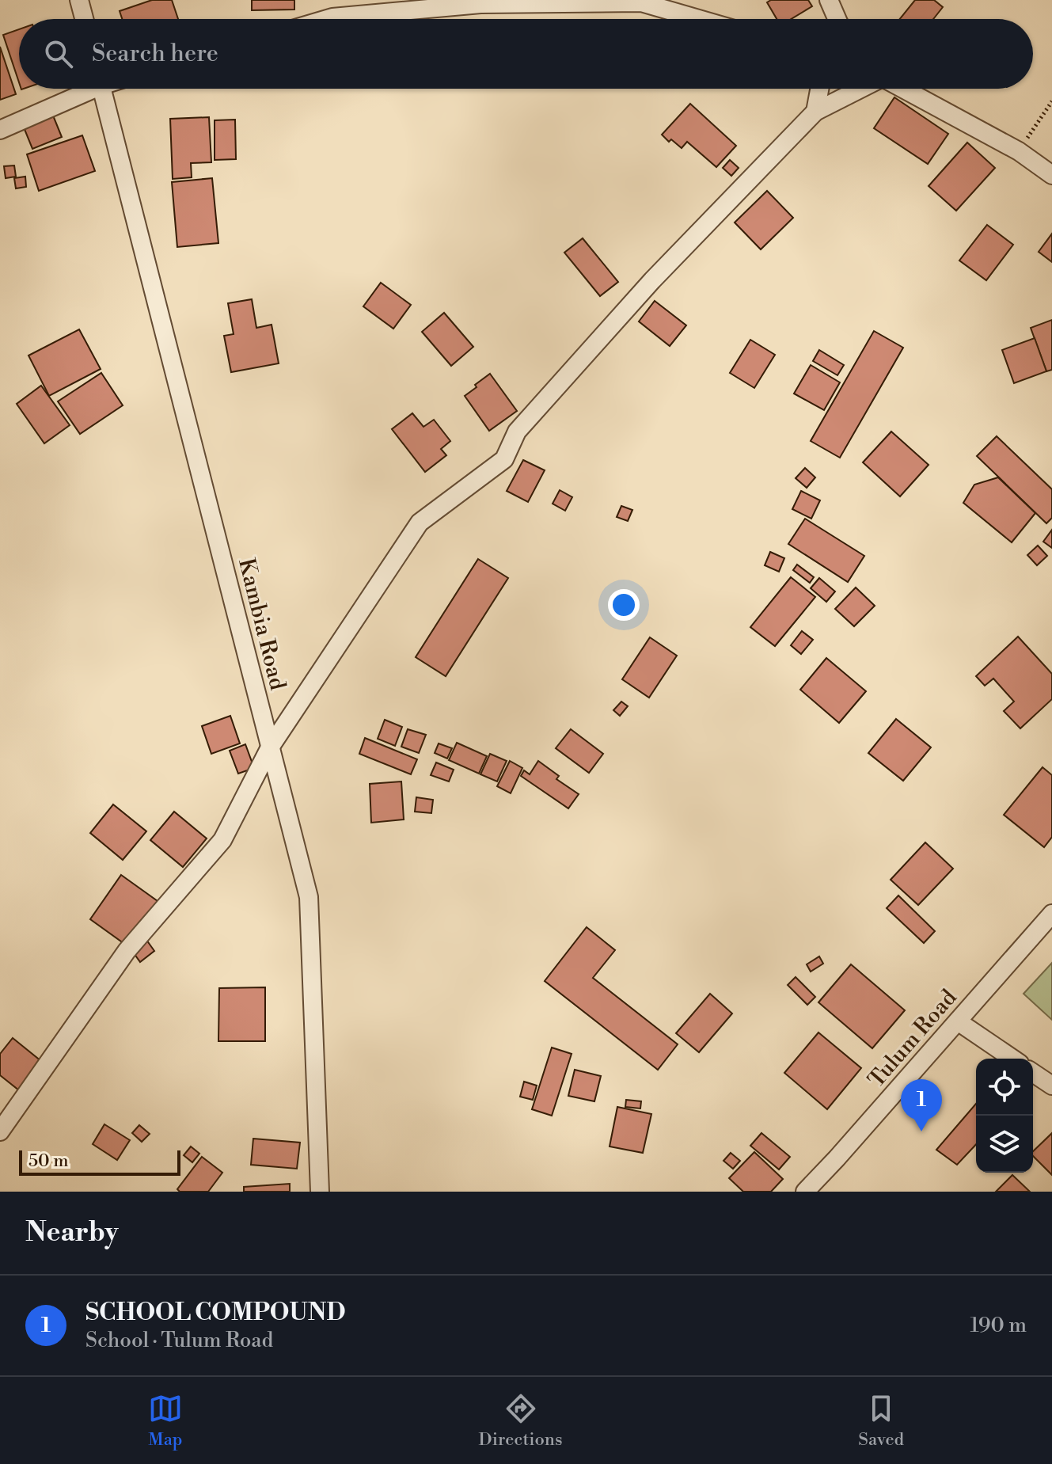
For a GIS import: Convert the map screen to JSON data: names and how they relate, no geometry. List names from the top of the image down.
{
  "streets": {
    "street": ["Kambia Road", "Tulum Road"]
  },
  "scale_bar": "50 m",
  "page": {
    "search": "Search here",
    "pins": "1",
    "scale": "50 m",
    "heading": "Nearby",
    "list": [
      {
        "mark": "1",
        "name": "SCHOOL COMPOUND",
        "note": "School · Tulum Road",
        "value": "190 m"
      }
    ],
    "nav": ["Map", "Directions", "Saved"]
  }
}
